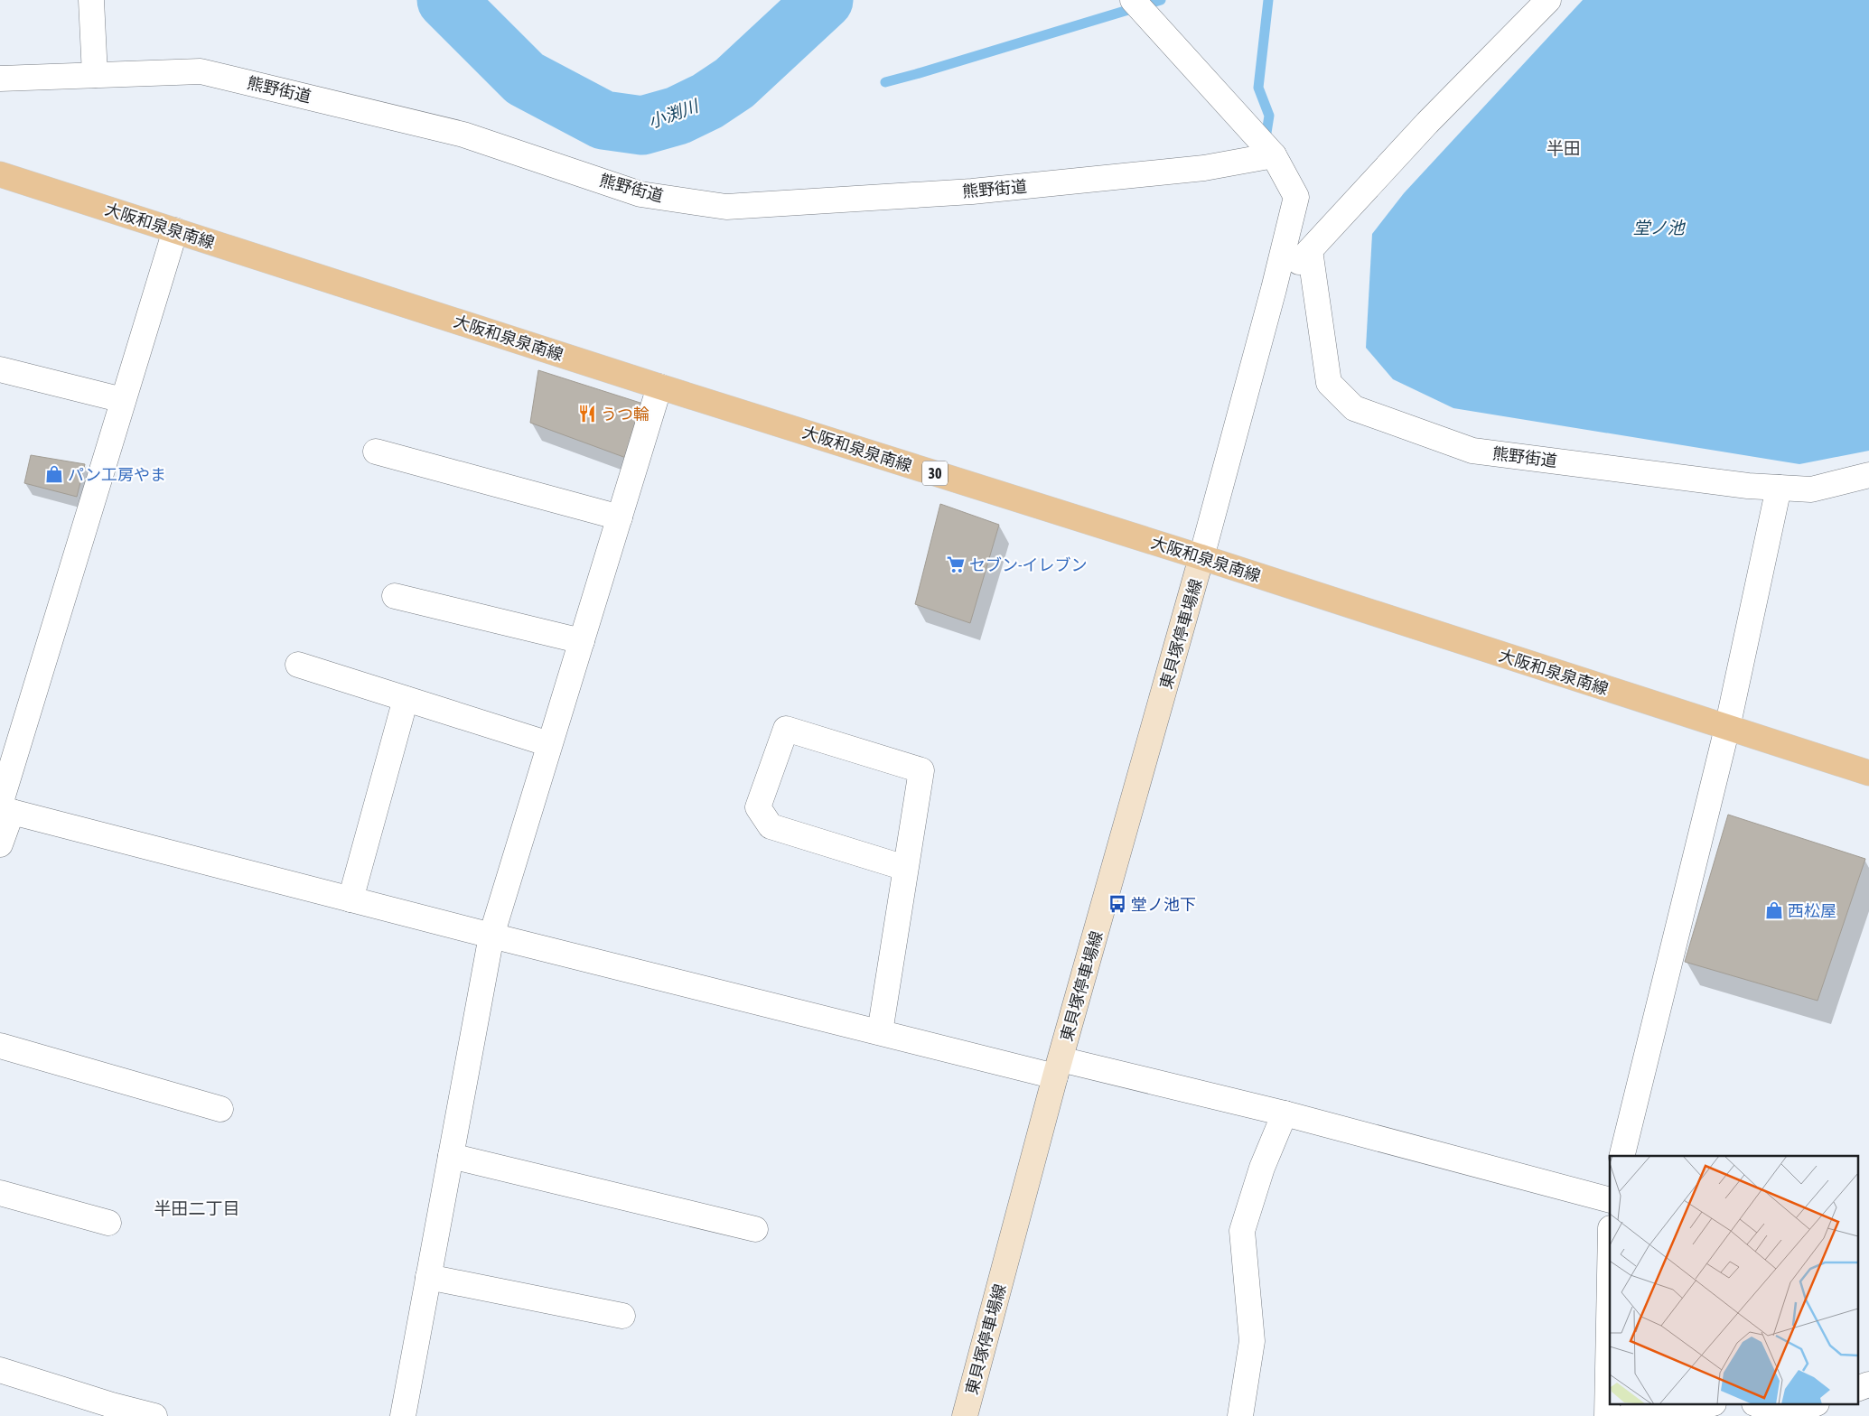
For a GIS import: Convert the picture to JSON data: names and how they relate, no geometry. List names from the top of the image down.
{
  "streets": {
    "main road": ["大阪和泉泉南線", "30", "東貝塚停車場線"],
    "street": ["熊野街道"]
  },
  "crossings": [
    ["大阪和泉泉南線", "東貝塚停車場線"]
  ],
  "districts": ["半田", "半田二丁目"],
  "water": ["小渕川", "堂ノ池"],
  "places": {
    "restaurant": ["うつ輪"],
    "shop": ["パン工房やま", "西松屋"],
    "supermarket": ["セブン-イレブン"],
    "bus stop": ["堂ノ池下"]
  }
}
